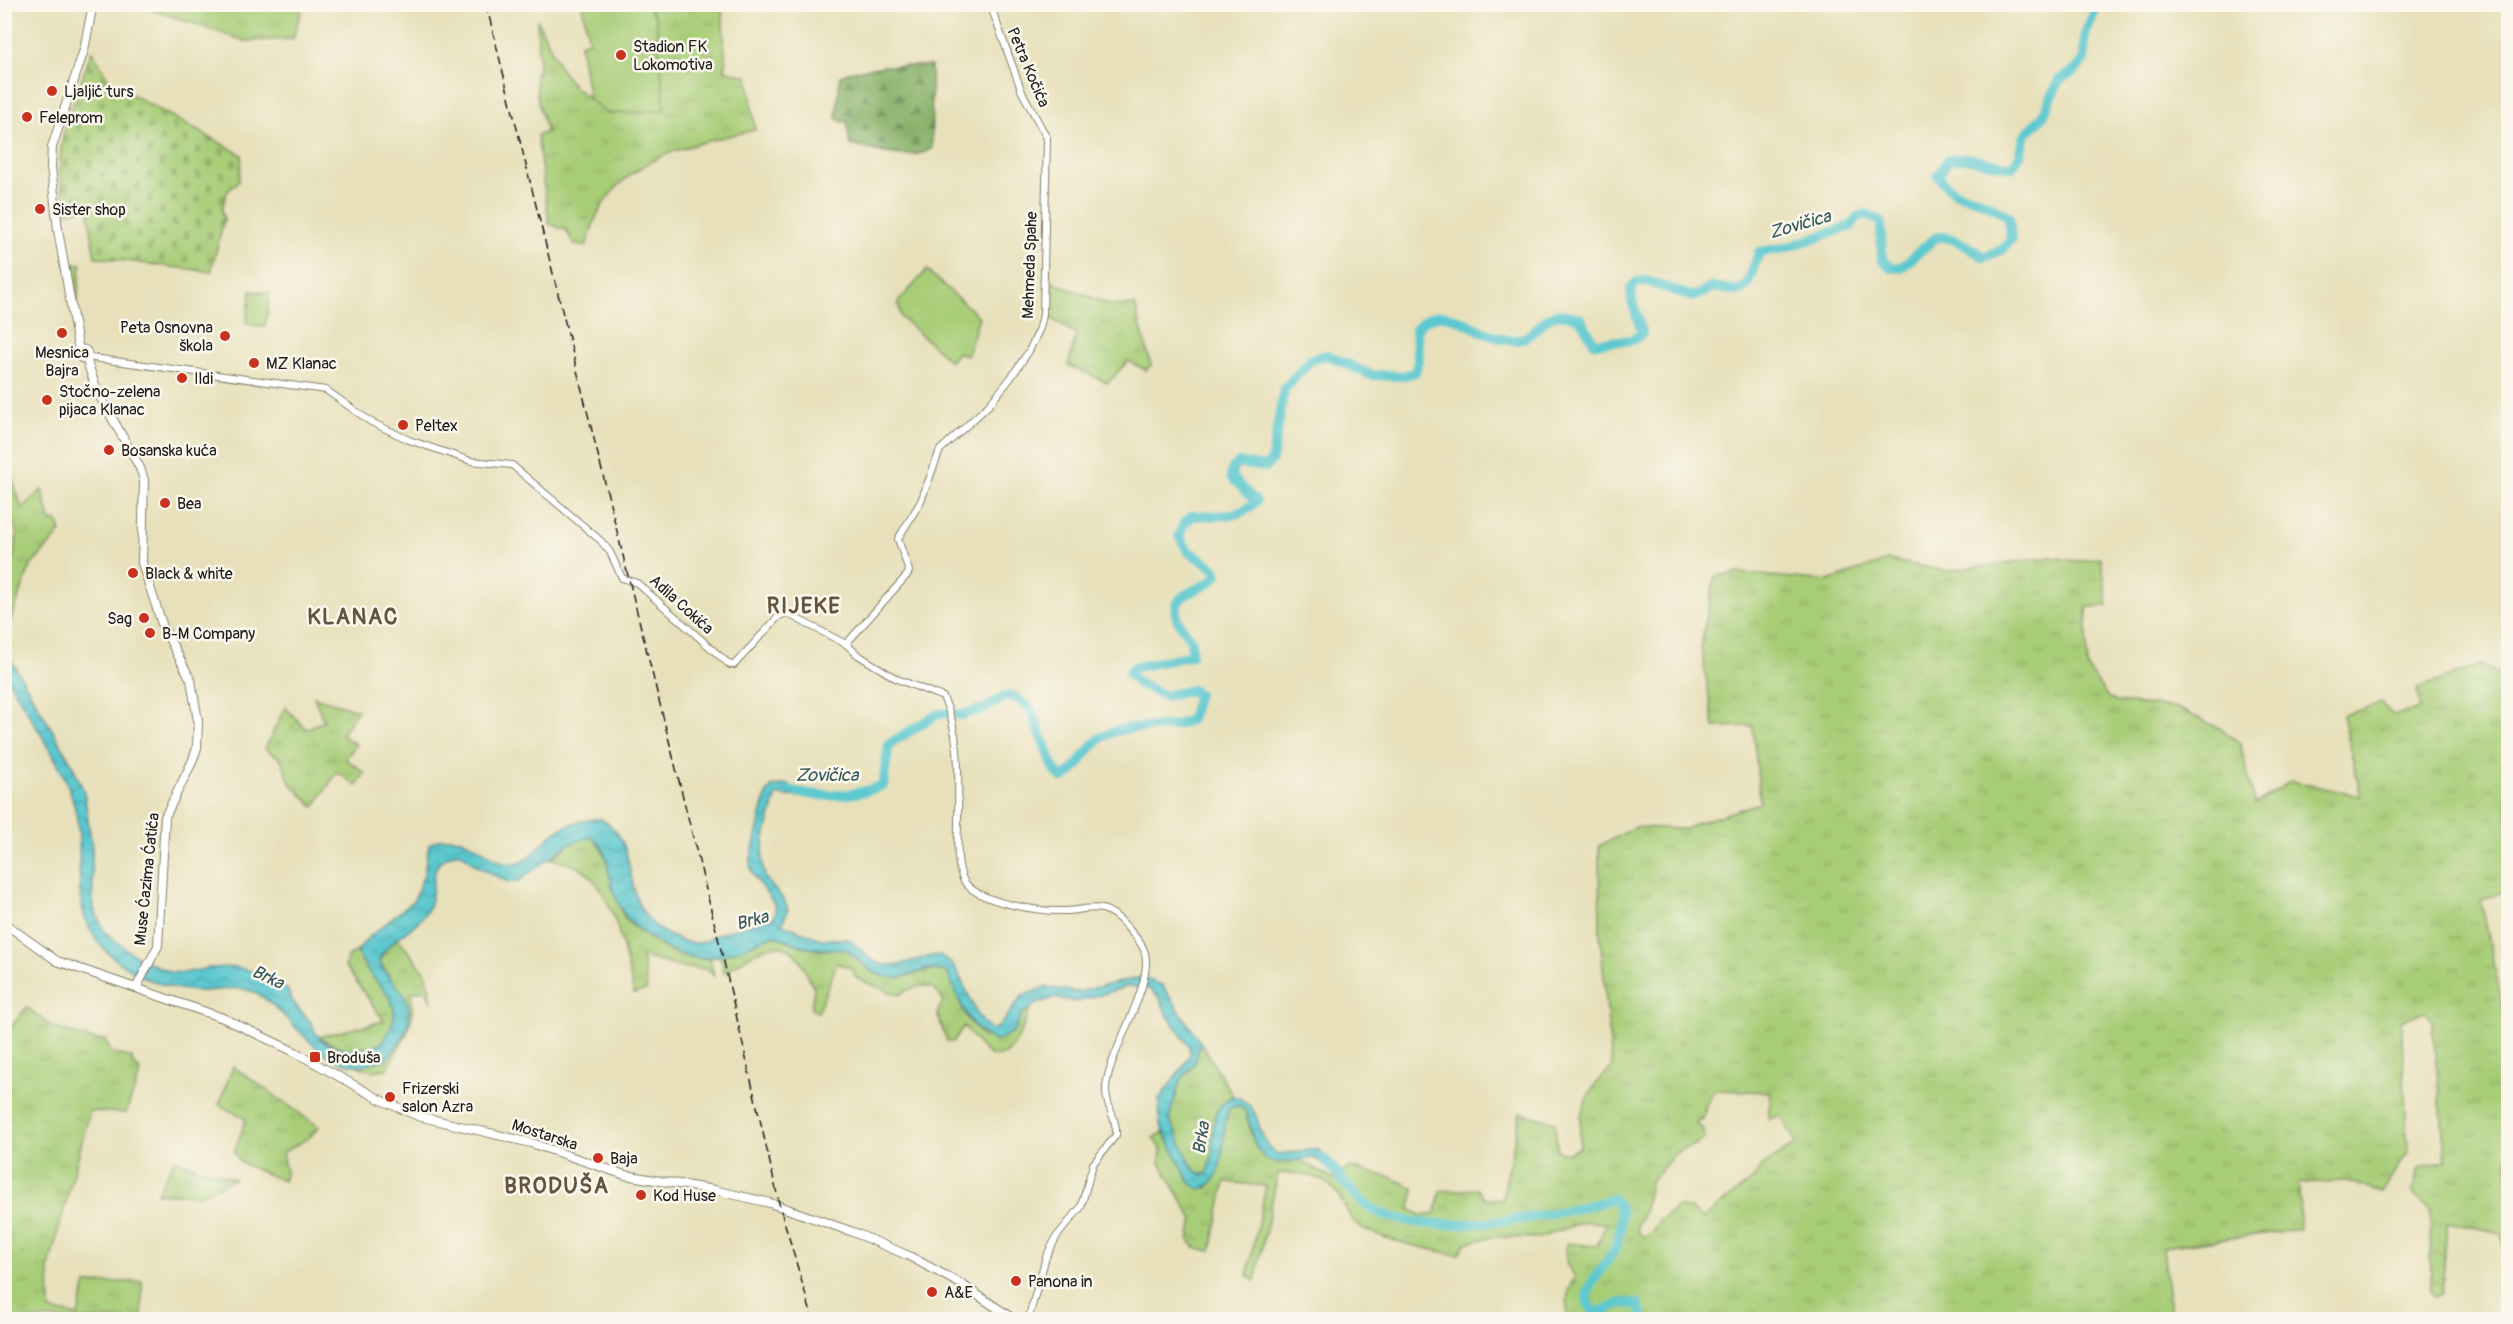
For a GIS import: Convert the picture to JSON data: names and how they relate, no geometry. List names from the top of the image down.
{
  "streets": {
    "main road": ["Muse Ćazima Ćatića", "Mostarska"],
    "street": ["Petra Kočića", "Mehmeda Spahe", "Adila Cokića"]
  },
  "crossings": [
    ["Petra Kočića", "Mehmeda Spahe"],
    ["Mehmeda Spahe", "Adila Cokića"],
    ["Adila Cokića", "Muse Ćazima Ćatića"],
    ["Muse Ćazima Ćatića", "Mostarska"]
  ],
  "districts": ["RIJEKE", "KLANAC", "BRODUŠA"],
  "water": ["Zovičica", "Brka"],
  "places": {
    "other": [
      "Stadion FK Lokomotiva",
      "Ljaljić turs",
      "Feleprom",
      "Sister shop",
      "Mesnica Bajra",
      "Peta Osnovna škola",
      "MZ Klanac",
      "Ildi",
      "Stočno-zelena pijaca Klanac",
      "Peltex",
      "Bosanska kuća",
      "Bea",
      "Black & white",
      "Sag",
      "B-M Company",
      "Frizerski salon Azra",
      "Baja",
      "Kod Huse",
      "Panona in",
      "A&E"
    ],
    "transit": ["Broduša"]
  }
}
